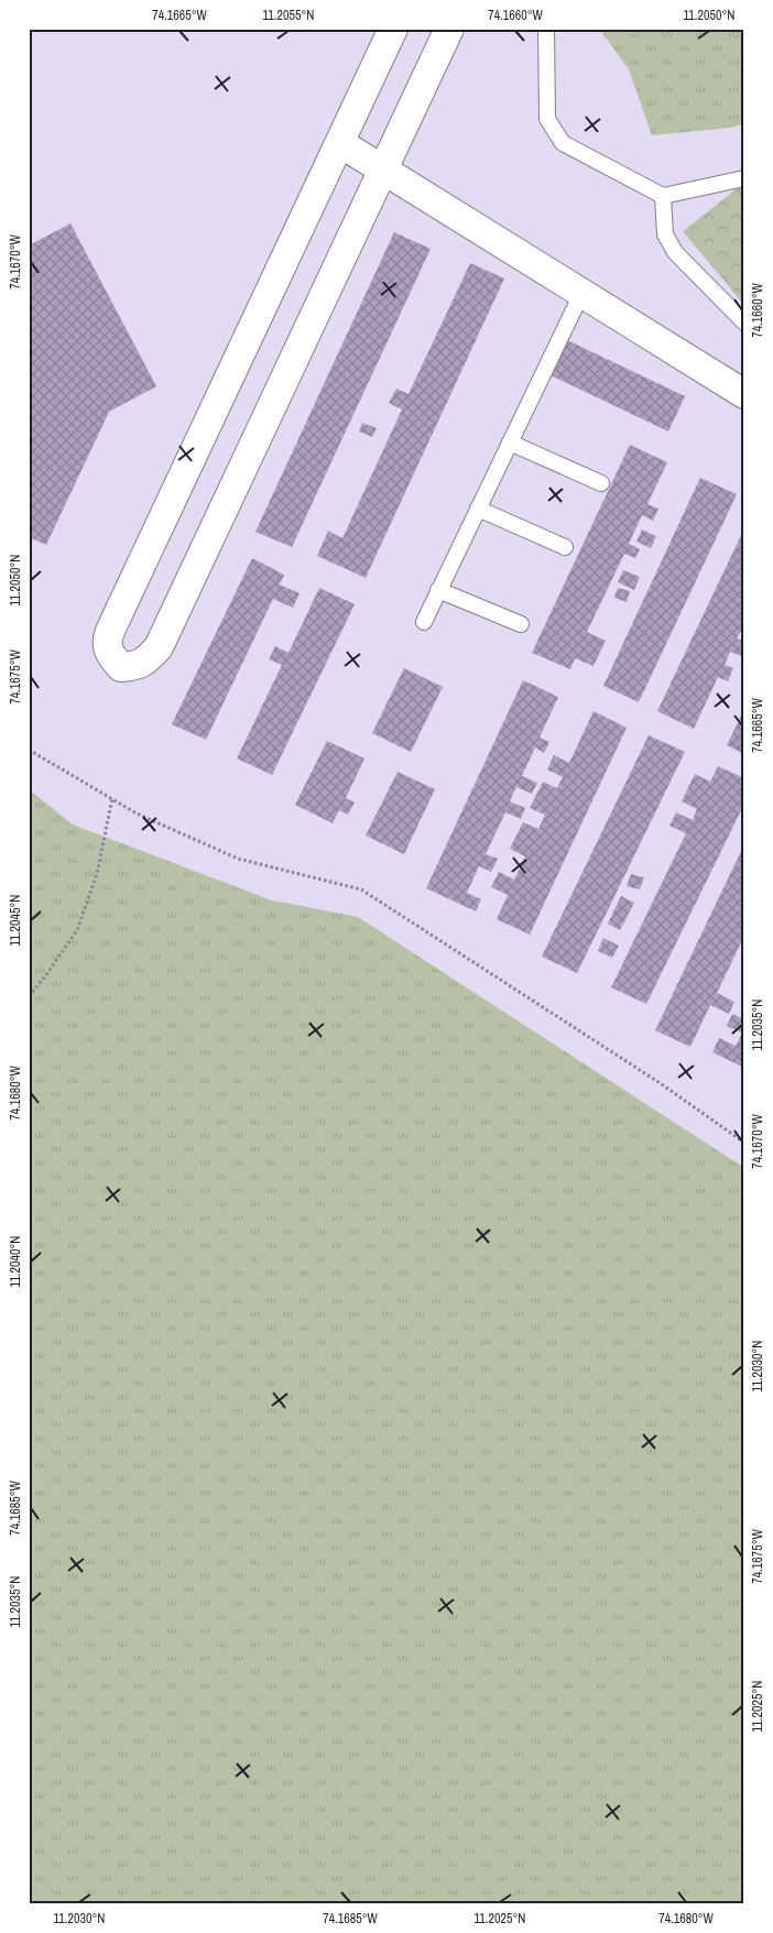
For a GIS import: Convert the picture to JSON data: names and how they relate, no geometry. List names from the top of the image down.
{
  "coordinates": [
    "74.1665°W",
    "11.2055°N",
    "74.1660°W",
    "11.2050°N",
    "74.1670°W",
    "74.1675°W",
    "11.2045°N",
    "11.2035°N",
    "74.1680°W",
    "11.2040°N",
    "11.2030°N",
    "74.1685°W",
    "11.2025°N"
  ]
}
